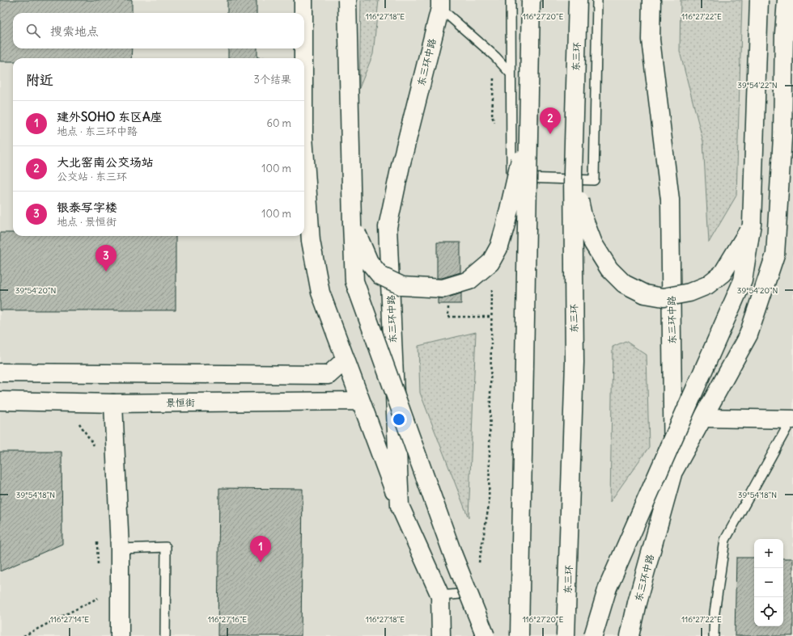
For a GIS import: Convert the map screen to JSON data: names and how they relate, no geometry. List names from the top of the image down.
{
  "streets": {
    "main road": ["东三环", "东三环中路", "景恒街"]
  },
  "page": {
    "search": "搜索地点",
    "heading": ["附近", "3个结果"],
    "list": [
      {
        "mark": "1",
        "name": "建外SOHO 东区A座",
        "note": "地点 · 东三环中路",
        "value": "60 m"
      },
      {
        "mark": "2",
        "name": "大北窑南公交场站",
        "note": "公交站 · 东三环",
        "value": "100 m"
      },
      {
        "mark": "3",
        "name": "银泰写字楼",
        "note": "地点 · 景恒街",
        "value": "100 m"
      }
    ],
    "pins": ["2", "3", "1"],
    "map_buttons": ["+", "−"]
  },
  "coordinates": [
    "116°27'18\"E",
    "116°27'20\"E",
    "116°27'22\"E",
    "39°54'22\"N",
    "39°54'20\"N",
    "39°54'18\"N",
    "116°27'14\"E",
    "116°27'16\"E"
  ]
}
